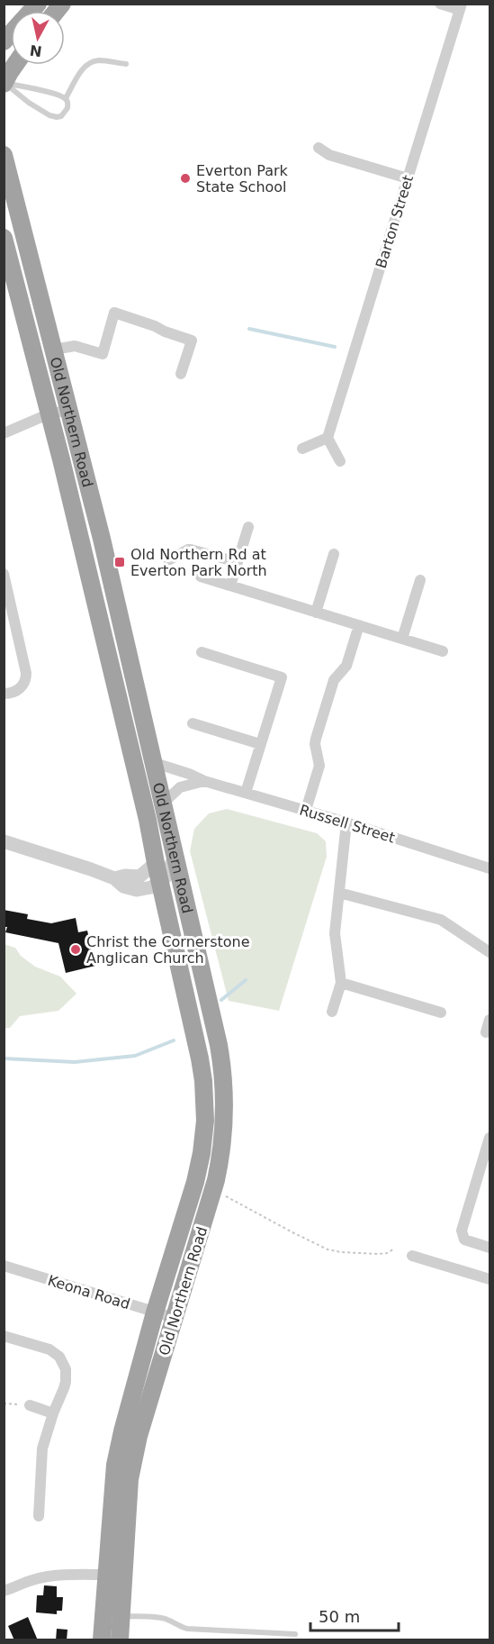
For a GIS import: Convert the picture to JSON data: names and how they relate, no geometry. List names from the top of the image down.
{
  "streets": {
    "highway": ["Old Northern Road"],
    "street": ["Barton Street", "Russell Street", "Keona Road"]
  },
  "crossings": [
    ["Old Northern Road", "Russell Street"],
    ["Old Northern Road", "Keona Road"]
  ],
  "places": {
    "other": ["Everton Park State School", "Christ the Cornerstone Anglican Church"],
    "transit": ["Old Northern Rd at Everton Park North"]
  },
  "scale_bar": "50 m",
  "north": "bottom"
}
